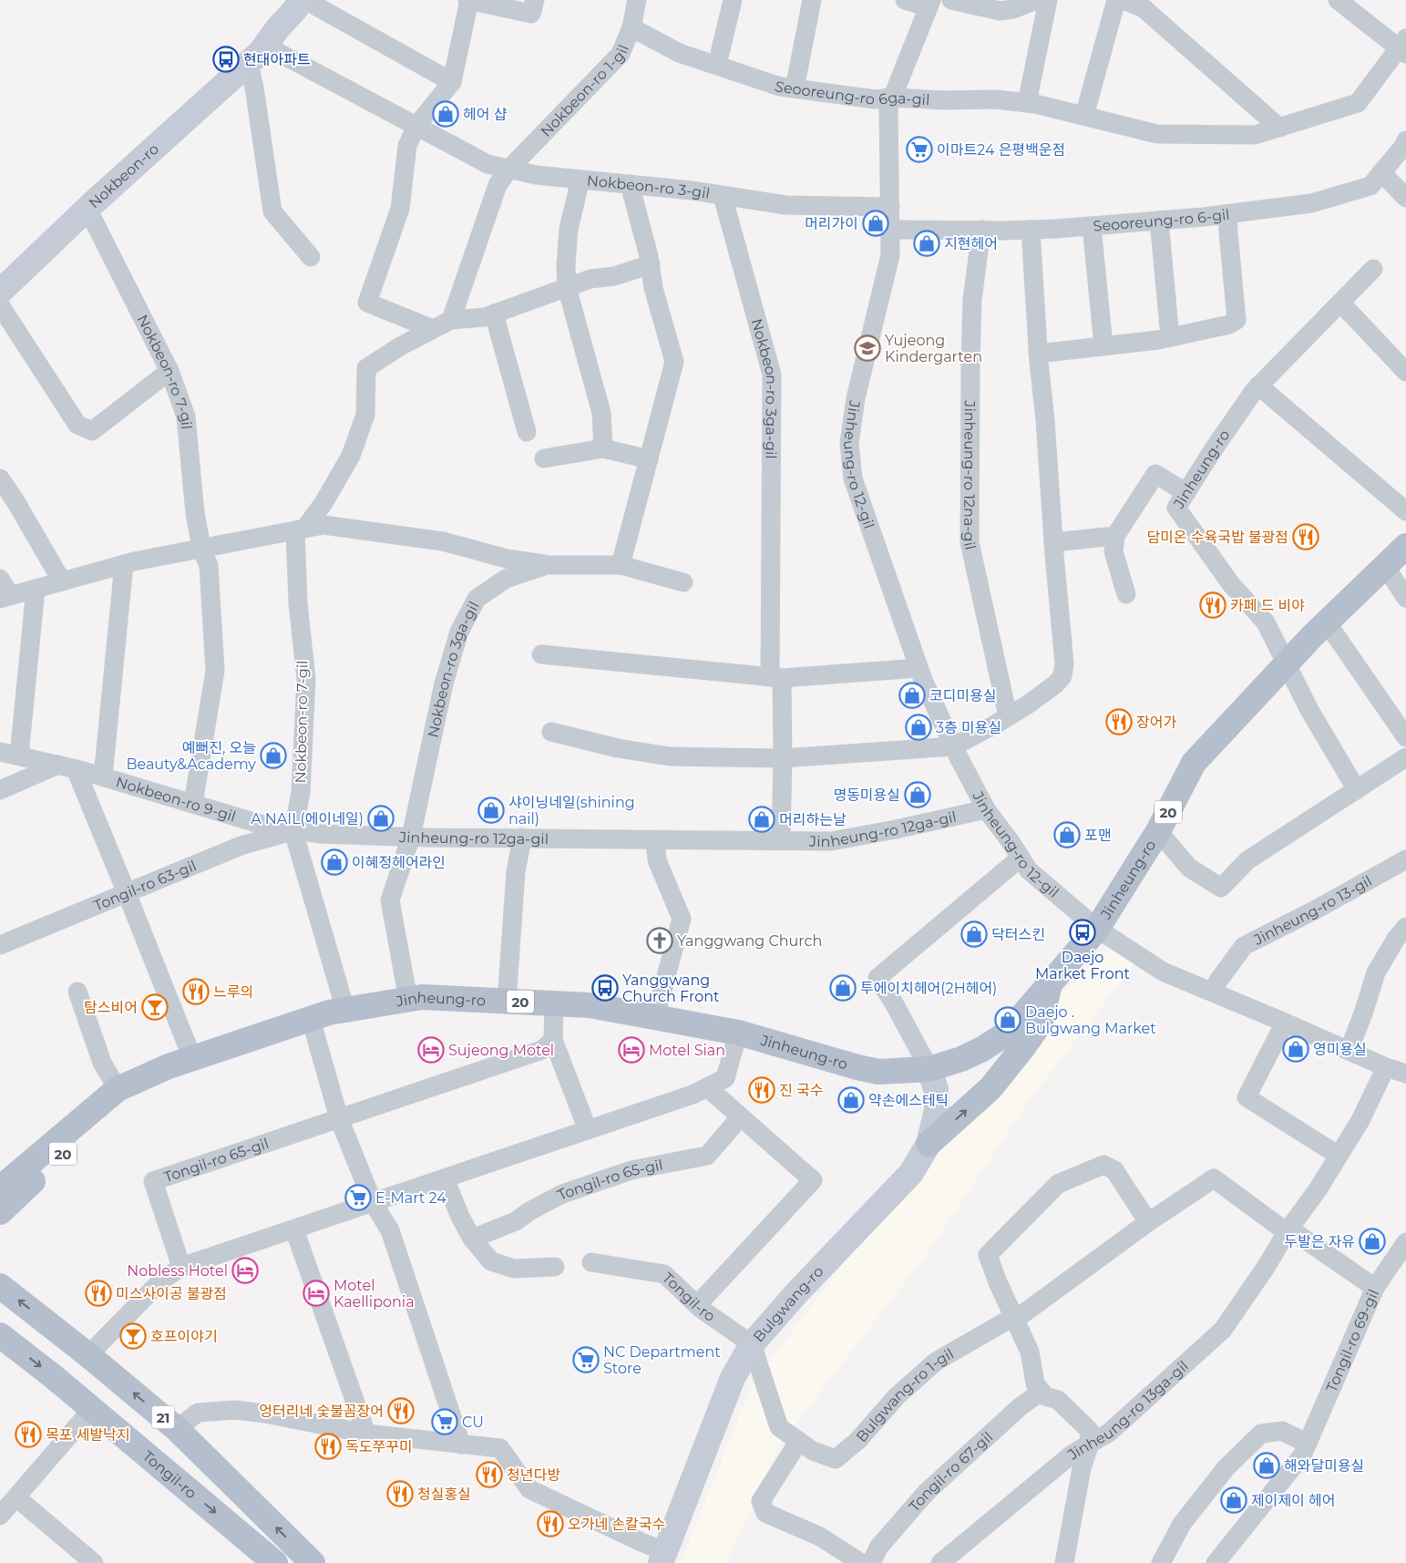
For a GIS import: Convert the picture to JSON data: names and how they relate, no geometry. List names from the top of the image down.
{
  "streets": {
    "main road": [
      "Nokbeon-ro",
      "Jinheung-ro",
      "20",
      "Tongil-ro",
      "Bulgwang-ro",
      "21"
    ],
    "street": [
      "Nokbeon-ro 1-gil",
      "Seooreung-ro 6ga-gil",
      "Nokbeon-ro 3-gil",
      "Seooreung-ro 6-gil",
      "Nokbeon-ro 7-gil",
      "Nokbeon-ro 3ga-gil",
      "Jinheung-ro 12-gil",
      "Jinheung-ro 12na-gil",
      "Nokbeon-ro 9-gil",
      "Jinheung-ro 12ga-gil",
      "Tongil-ro 63-gil",
      "Jinheung-ro 13-gil",
      "Tongil-ro 65-gil",
      "Tongil-ro 69-gil",
      "Bulgwang-ro 1-gil",
      "Jinheung-ro 13ga-gil",
      "Tongil-ro 67-gil"
    ]
  },
  "crossings": [
    ["Nokbeon-ro 1-gil", "Seooreung-ro 6ga-gil"],
    ["Nokbeon-ro 1-gil", "Nokbeon-ro 3-gil"],
    ["Seooreung-ro 6ga-gil", "Jinheung-ro 12-gil"],
    ["Nokbeon-ro", "Nokbeon-ro 3-gil"],
    ["Nokbeon-ro", "Nokbeon-ro 7-gil"],
    ["Nokbeon-ro 3-gil", "Nokbeon-ro 3ga-gil"],
    ["Nokbeon-ro 3-gil", "Jinheung-ro 12-gil"],
    ["Seooreung-ro 6-gil", "Jinheung-ro 12-gil"],
    ["Seooreung-ro 6-gil", "Jinheung-ro 12na-gil"],
    ["Nokbeon-ro 7-gil", "Nokbeon-ro 9-gil"],
    ["Nokbeon-ro 7-gil", "Jinheung-ro 12ga-gil"],
    ["Nokbeon-ro 7-gil", "Tongil-ro 63-gil"],
    ["Nokbeon-ro 3ga-gil", "Jinheung-ro"],
    ["Nokbeon-ro 3ga-gil", "Jinheung-ro 12ga-gil"],
    ["Jinheung-ro 12-gil", "Jinheung-ro"],
    ["Jinheung-ro 12-gil", "Jinheung-ro 12ga-gil"],
    ["Jinheung-ro", "20"],
    ["Jinheung-ro", "Bulgwang-ro"],
    ["Nokbeon-ro 9-gil", "Jinheung-ro 12ga-gil"],
    ["Nokbeon-ro 9-gil", "Tongil-ro 63-gil"],
    ["Jinheung-ro 12ga-gil", "Tongil-ro 63-gil"],
    ["Tongil-ro", "Bulgwang-ro"],
    ["Tongil-ro", "Bulgwang-ro 1-gil"],
    ["Bulgwang-ro", "Bulgwang-ro 1-gil"],
    ["Bulgwang-ro 1-gil", "Jinheung-ro 13ga-gil"]
  ],
  "one_way": ["Tongil-ro"],
  "places": {
    "bus stop": ["현대아파트", "Daejo Market Front", "Yanggwang Church Front"],
    "shop": [
      "헤어 샵",
      "머리가이",
      "지현헤어",
      "코디미용실",
      "3층 미용실",
      "예뻐진, 오늘 Beauty&Academy",
      "명동미용실",
      "샤이닝네일(shining nail)",
      "A NAIL(에이네일)",
      "머리하는날",
      "포맨",
      "이혜정헤어라인",
      "닥터스킨",
      "투에이치헤어(2H헤어)",
      "Daejo . Bulgwang Market",
      "영미용실",
      "약손에스테틱",
      "두발은 자유",
      "해와달미용실",
      "제이제이 헤어"
    ],
    "supermarket": [
      "이마트24 은평백운점",
      "E-Mart 24",
      "NC Department Store",
      "CU"
    ],
    "school or university": ["Yujeong Kindergarten"],
    "restaurant": [
      "담미온 수육국밥 불광점",
      "카페 드 비야",
      "장어가",
      "느루의",
      "진 국수",
      "미스사이공 불광점",
      "엉터리네 숯불꼼장어",
      "목포 세발낙지",
      "독도쭈꾸미",
      "청년다방",
      "청실홍실",
      "오가네 손칼국수"
    ],
    "church": ["Yanggwang Church"],
    "bar": ["탐스비어", "호프이야기"],
    "hotel": [
      "Sujeong Motel",
      "Motel Sian",
      "Nobless Hotel",
      "Motel Kaelliponia"
    ]
  }
}
